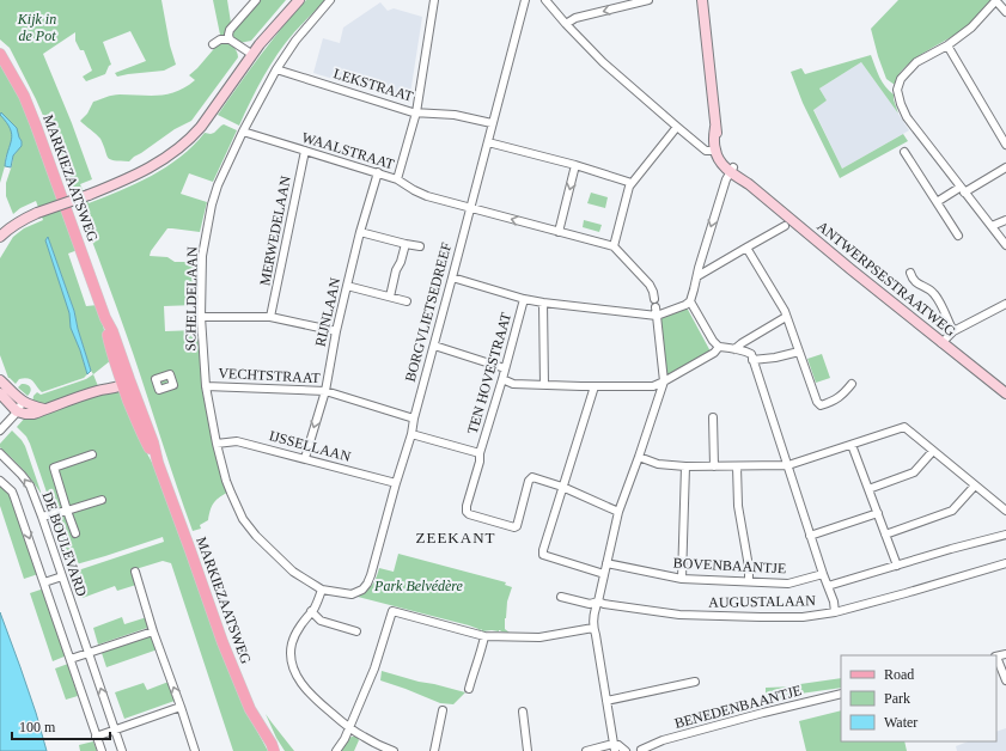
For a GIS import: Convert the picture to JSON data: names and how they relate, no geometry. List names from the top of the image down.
{
  "streets": {
    "main road": ["MARKIEZAATSWEG"],
    "street": [
      "LEKSTRAAT",
      "WAALSTRAAT",
      "MERWEDELAAN",
      "ANTWERPSESTRAATWEG",
      "SCHELDELAAN",
      "RIJNLAAN",
      "BORGVLIETSEDREEF",
      "TEN HOVESTRAAT",
      "VECHTSTRAAT",
      "IJSSELLAAN",
      "DE BOULEVARD",
      "BOVENBAANTJE",
      "AUGUSTALAAN",
      "BENEDENBAANTJE"
    ]
  },
  "crossings": [
    ["LEKSTRAAT", "SCHELDELAAN"],
    ["LEKSTRAAT", "BORGVLIETSEDREEF"],
    ["WAALSTRAAT", "MERWEDELAAN"],
    ["WAALSTRAAT", "SCHELDELAAN"],
    ["WAALSTRAAT", "RIJNLAAN"],
    ["WAALSTRAAT", "BORGVLIETSEDREEF"],
    ["SCHELDELAAN", "BORGVLIETSEDREEF"],
    ["SCHELDELAAN", "VECHTSTRAAT"],
    ["SCHELDELAAN", "IJSSELLAAN"],
    ["RIJNLAAN", "VECHTSTRAAT"],
    ["RIJNLAAN", "IJSSELLAAN"],
    ["BORGVLIETSEDREEF", "VECHTSTRAAT"],
    ["BORGVLIETSEDREEF", "IJSSELLAAN"]
  ],
  "districts": ["ZEEKANT"],
  "parks": ["Kijk in de Pot", "Park Belvédère"],
  "legend": ["Road", "Park", "Water"],
  "scale_bar": "100 m"
}
